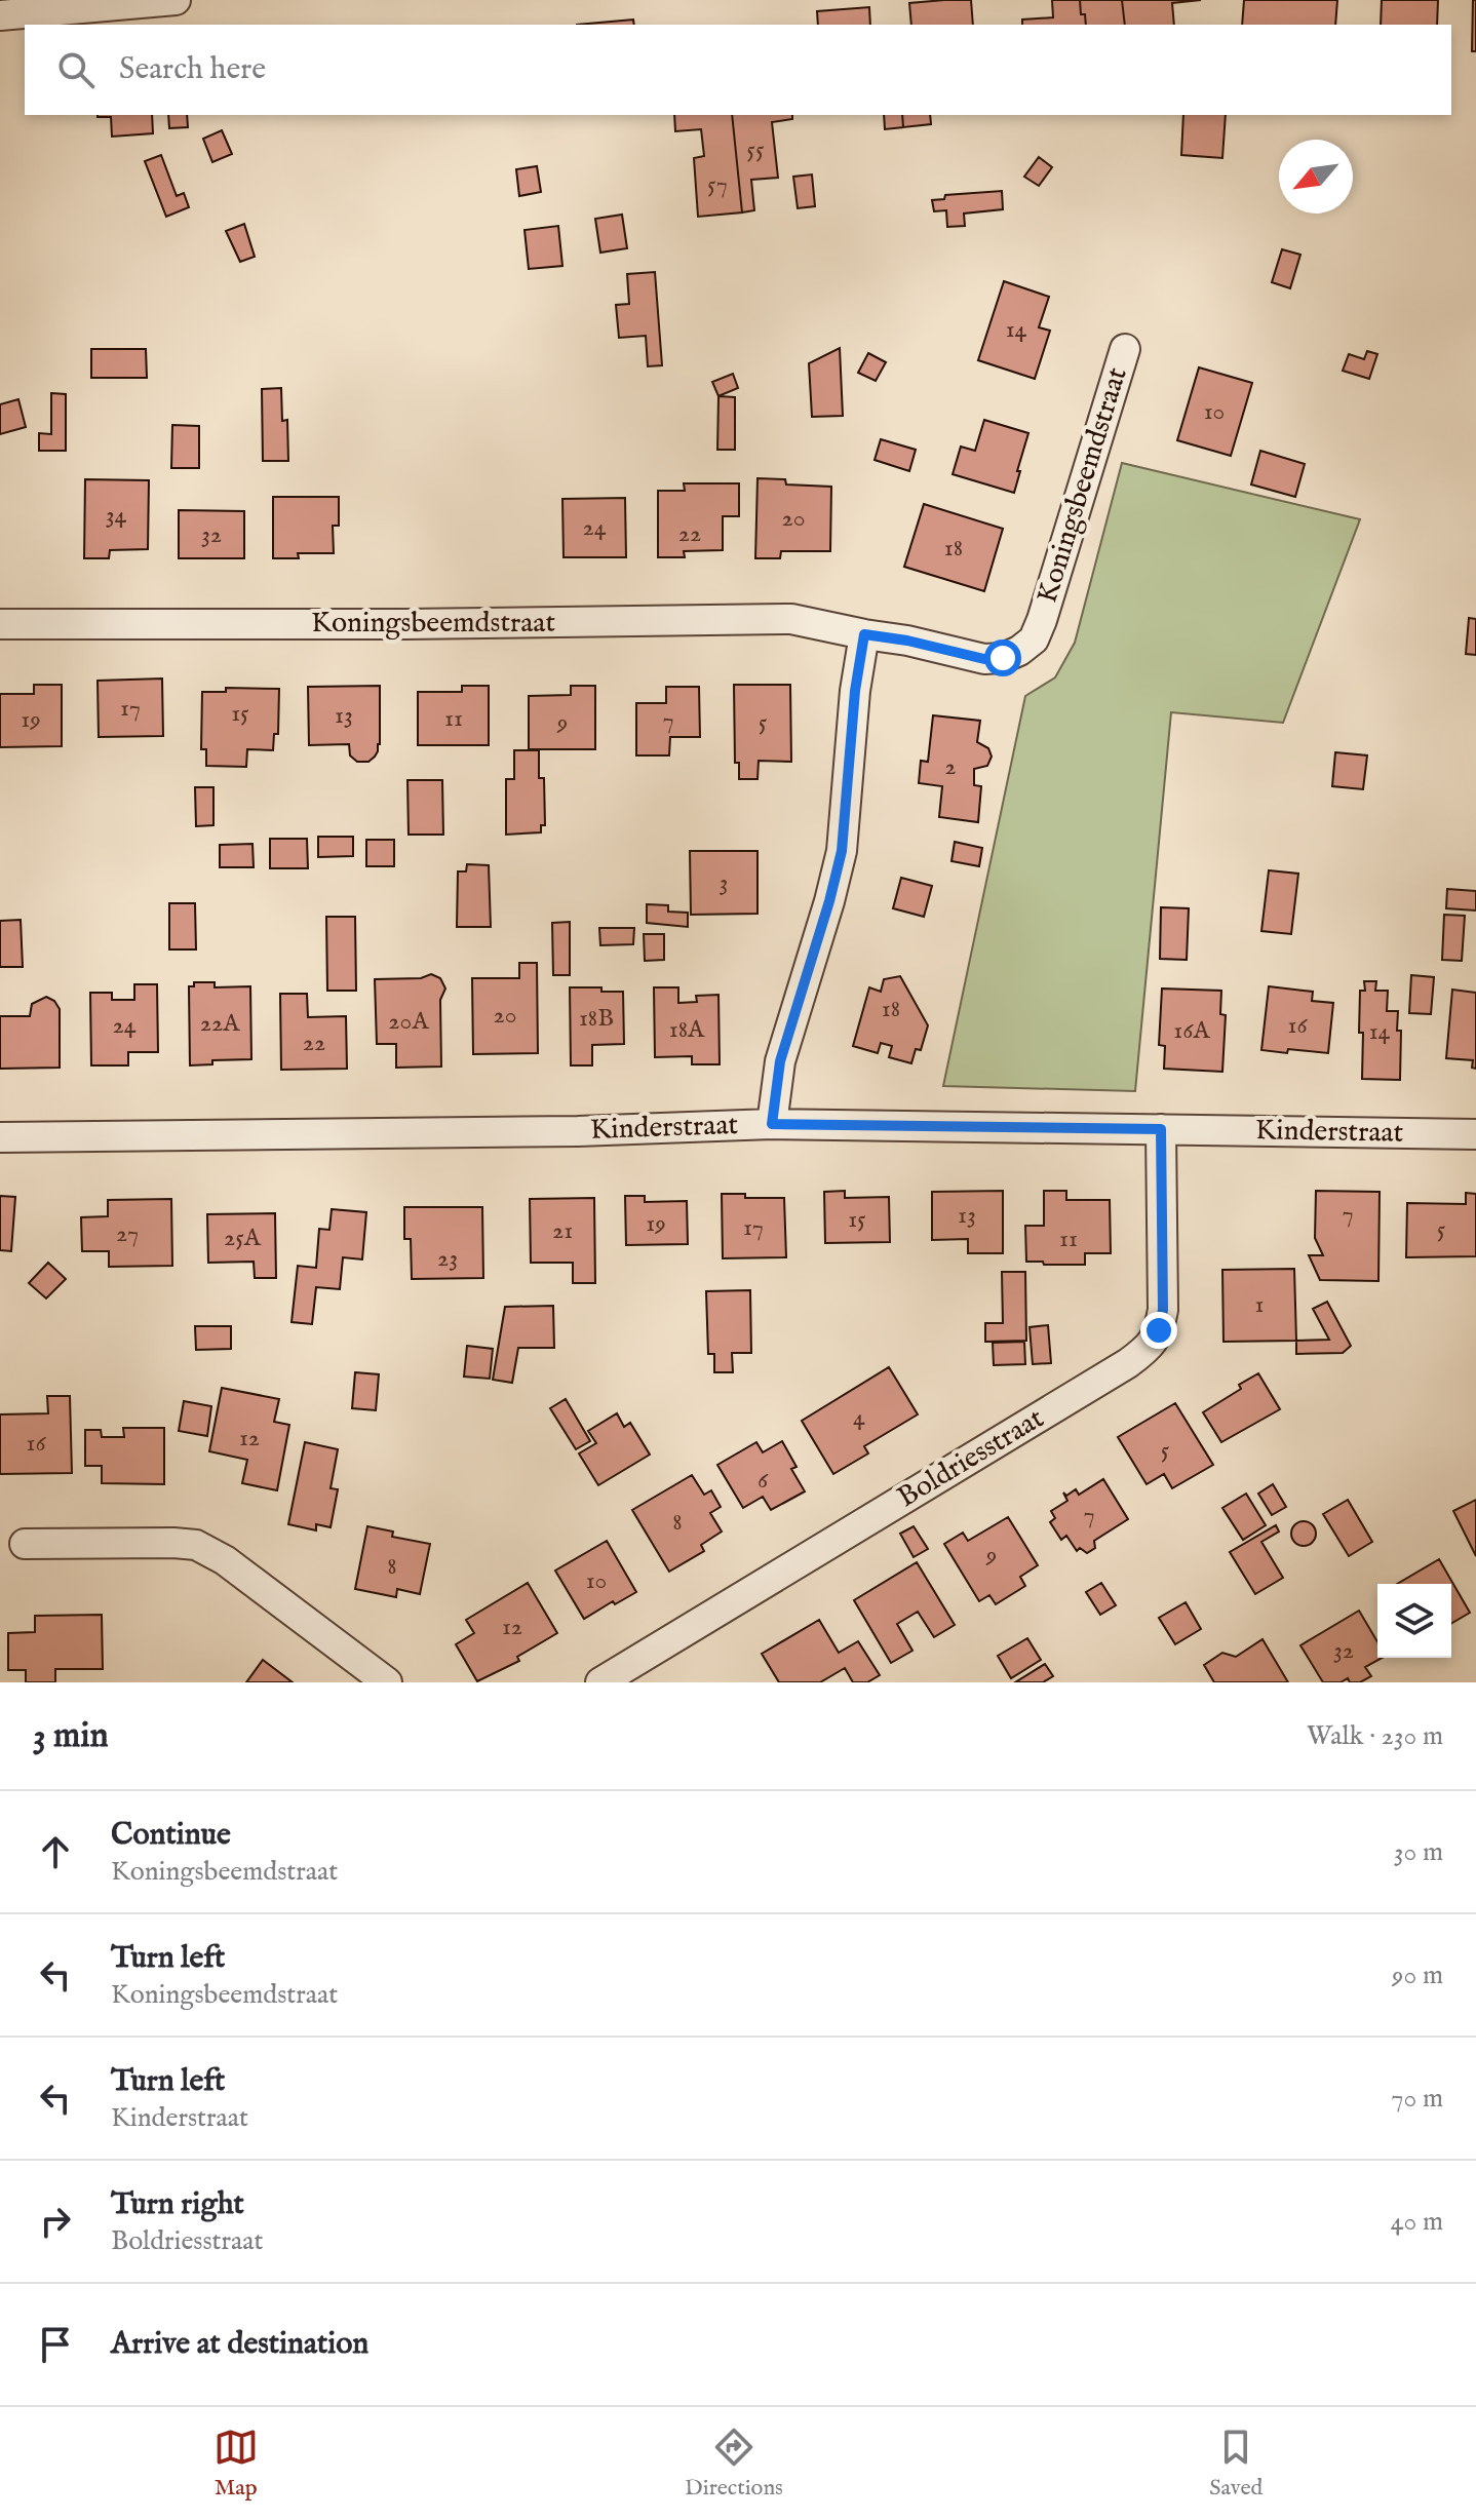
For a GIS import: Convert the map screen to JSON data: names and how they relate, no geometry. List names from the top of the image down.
{
  "streets": {
    "street": ["Koningsbeemdstraat", "Kinderstraat", "Boldriesstraat"]
  },
  "crossings": [
    ["Kinderstraat", "Boldriesstraat"]
  ],
  "house_numbers": [
    "55",
    "57",
    "14",
    "10",
    "34",
    "20",
    "24",
    "22",
    "32",
    "18",
    "17",
    "15",
    "13",
    "11",
    "19",
    "7",
    "9",
    "5",
    "2",
    "3",
    "18",
    "20",
    "18B",
    "20A",
    "22A",
    "24",
    "16",
    "18A",
    "16A",
    "14",
    "22",
    "7",
    "13",
    "15",
    "19",
    "17",
    "5",
    "21",
    "27",
    "25A",
    "11",
    "23",
    "1",
    "4",
    "12",
    "16",
    "5",
    "6",
    "7",
    "8",
    "9",
    "8",
    "10",
    "12",
    "32"
  ],
  "north": "bottom left",
  "page": {
    "search": "Search here",
    "heading": ["3 min", "Walk · 230 m"],
    "list": [
      ["Continue", "Koningsbeemdstraat", "30 m"],
      ["Turn left", "Koningsbeemdstraat", "90 m"],
      ["Turn left", "Kinderstraat", "70 m"],
      ["Turn right", "Boldriesstraat", "40 m"],
      "Arrive at destination"
    ],
    "nav": ["Map", "Directions", "Saved"]
  }
}
